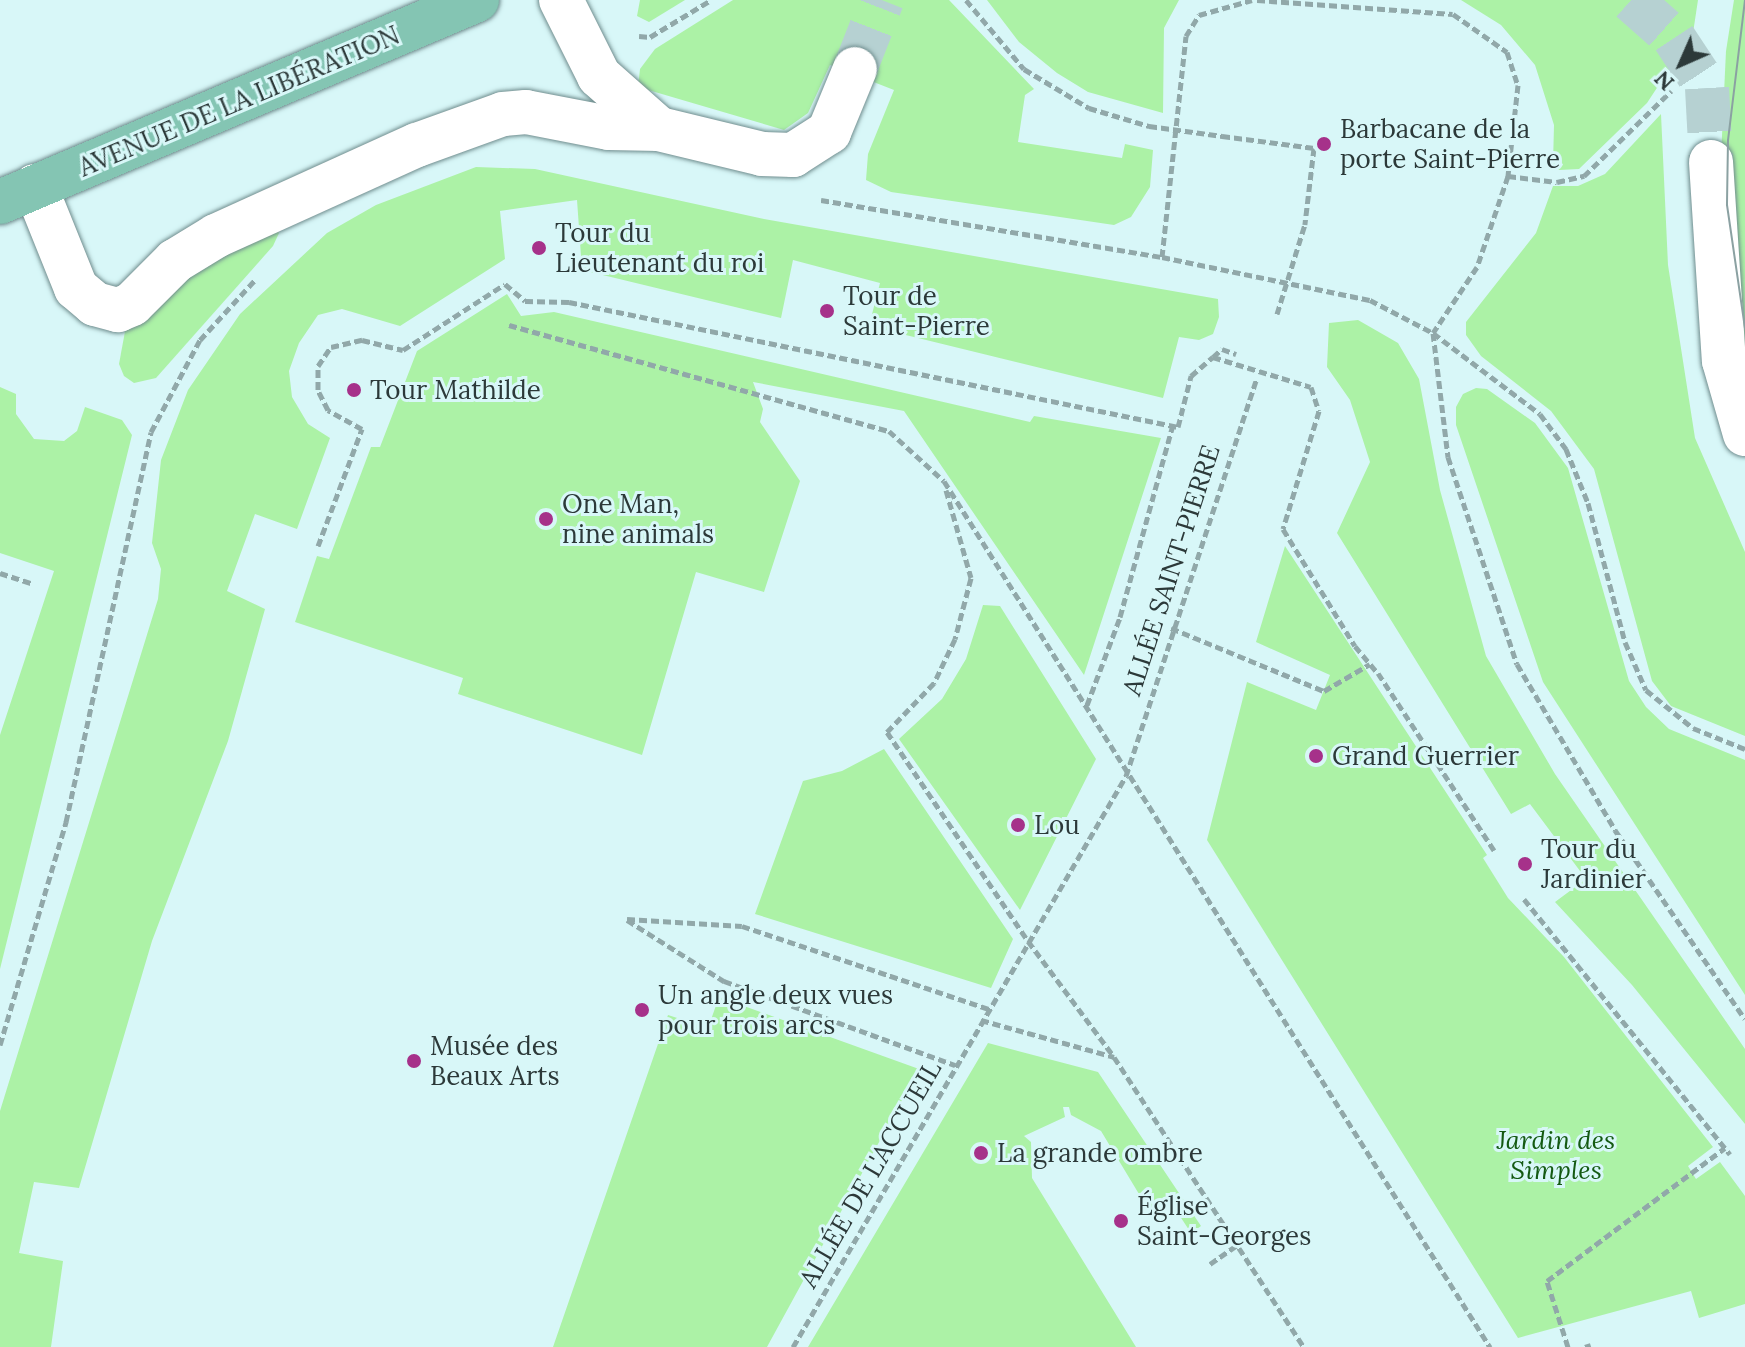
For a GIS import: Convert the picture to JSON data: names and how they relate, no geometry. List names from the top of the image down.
{
  "streets": {
    "main road": ["AVENUE DE LA LIBÉRATION"],
    "path": ["ALLÉE SAINT-PIERRE", "ALLÉE DE L'ACCUEIL"]
  },
  "crossings": [
    ["ALLÉE SAINT-PIERRE", "ALLÉE DE L'ACCUEIL"]
  ],
  "parks": ["Jardin des Simples"],
  "places": [
    "Barbacane de la porte Saint-Pierre",
    "Tour du Lieutenant du roi",
    "Tour de Saint-Pierre",
    "Tour Mathilde",
    "One Man, nine animals",
    "Grand Guerrier",
    "Lou",
    "Tour du Jardinier",
    "Un angle deux vues pour trois arcs",
    "Musée des Beaux Arts",
    "La grande ombre",
    "Église Saint-Georges"
  ],
  "north": "bottom left"
}
